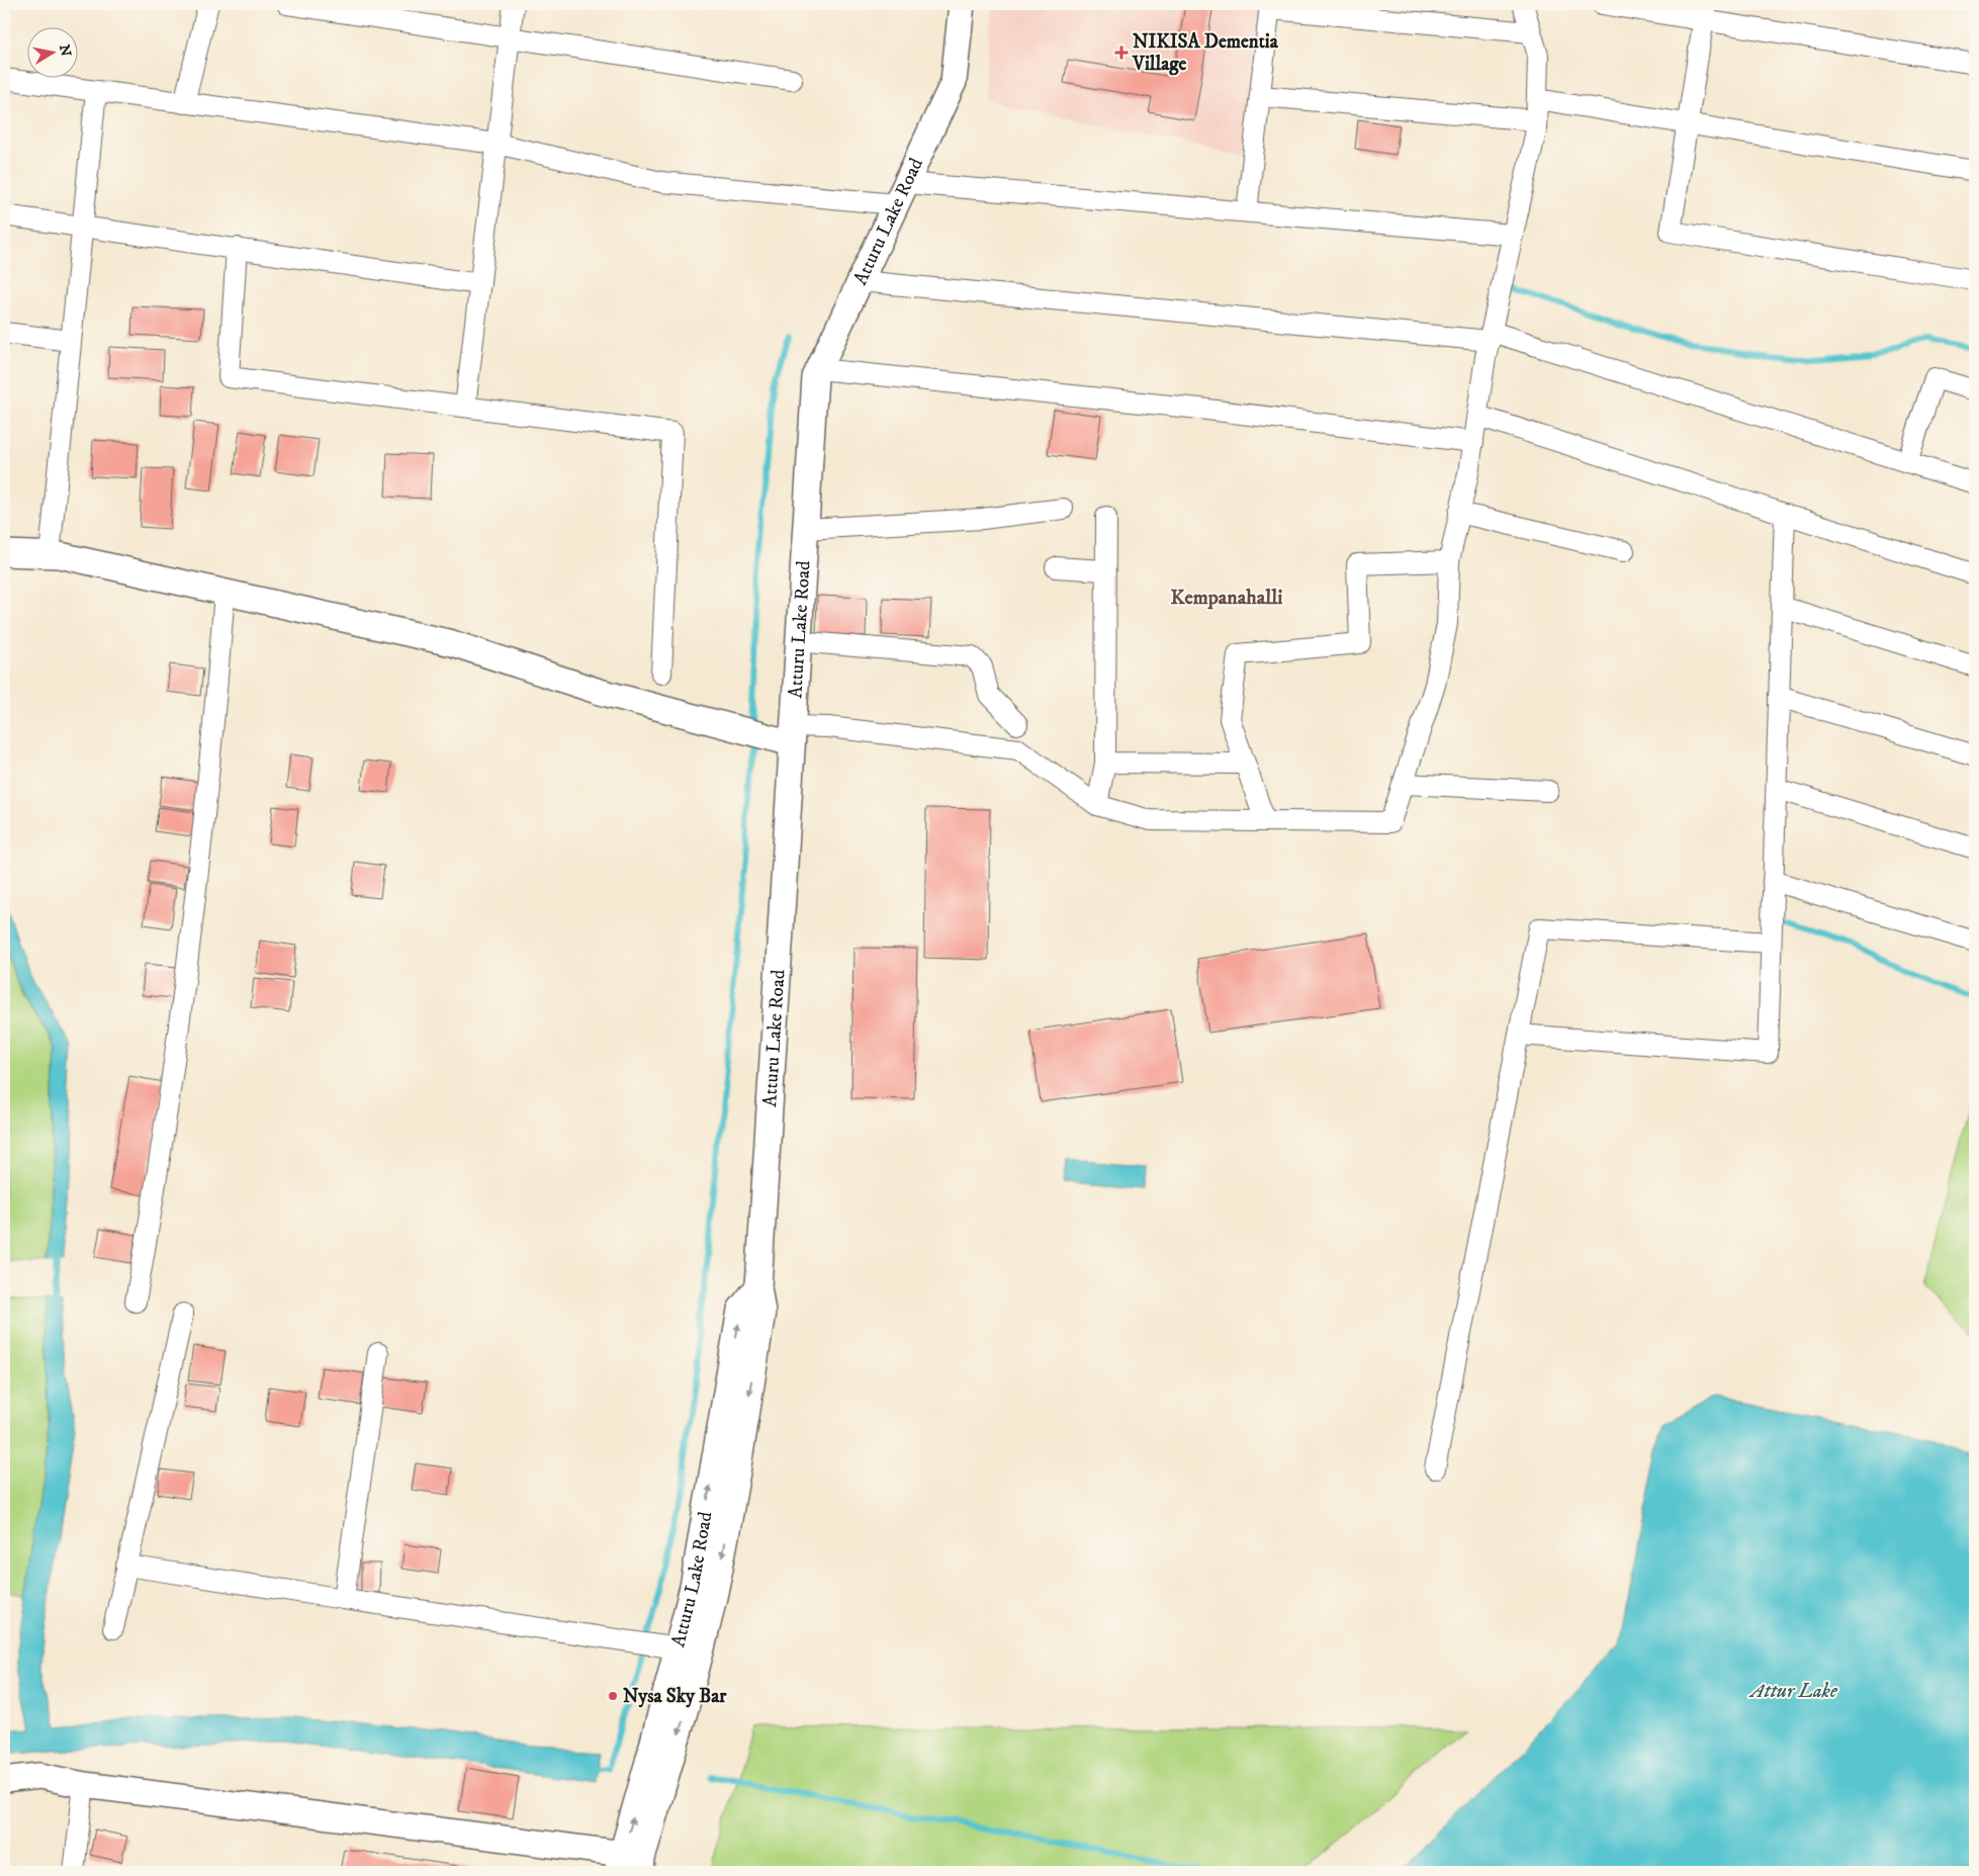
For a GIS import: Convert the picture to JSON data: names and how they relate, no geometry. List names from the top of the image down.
{
  "streets": {
    "street": ["Atturu Lake Road"]
  },
  "districts": ["Kempanahalli"],
  "water": ["Attur Lake"],
  "places": {
    "health": ["NIKISA Dementia Village"],
    "other": ["Nysa Sky Bar"]
  },
  "north": "right"
}
